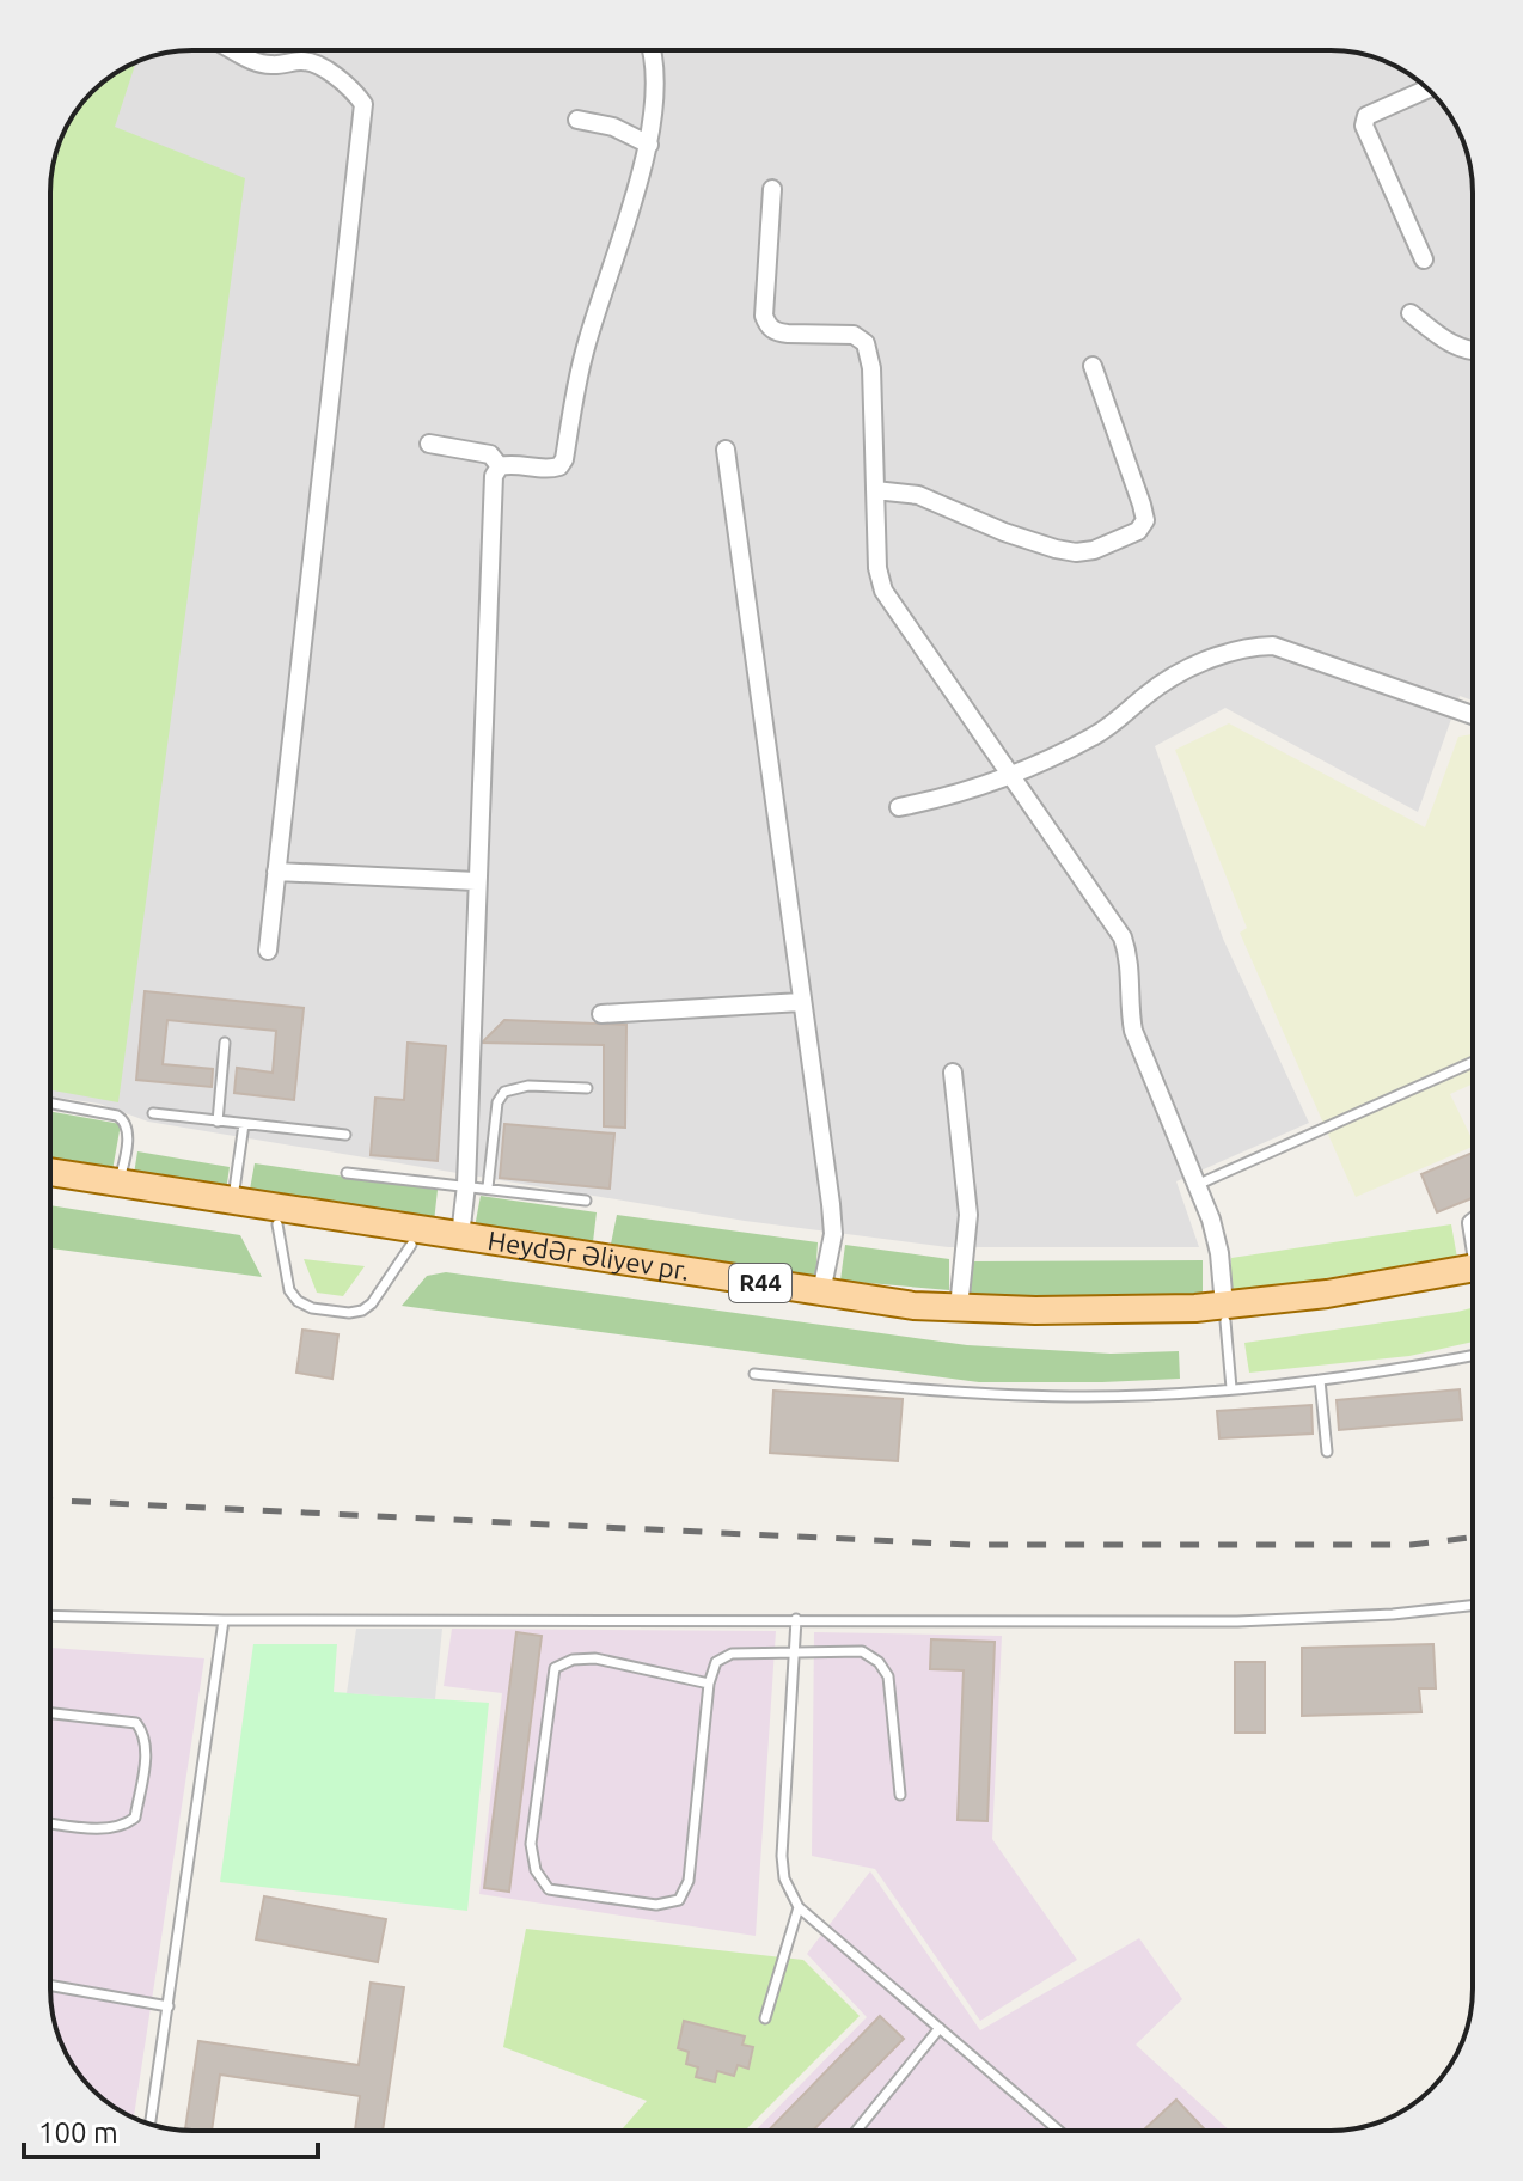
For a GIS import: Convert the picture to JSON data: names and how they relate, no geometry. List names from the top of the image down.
{
  "streets": {
    "main road": ["Heydər Əliyev pr.", "R44"]
  },
  "scale_bar": "100 m"
}
